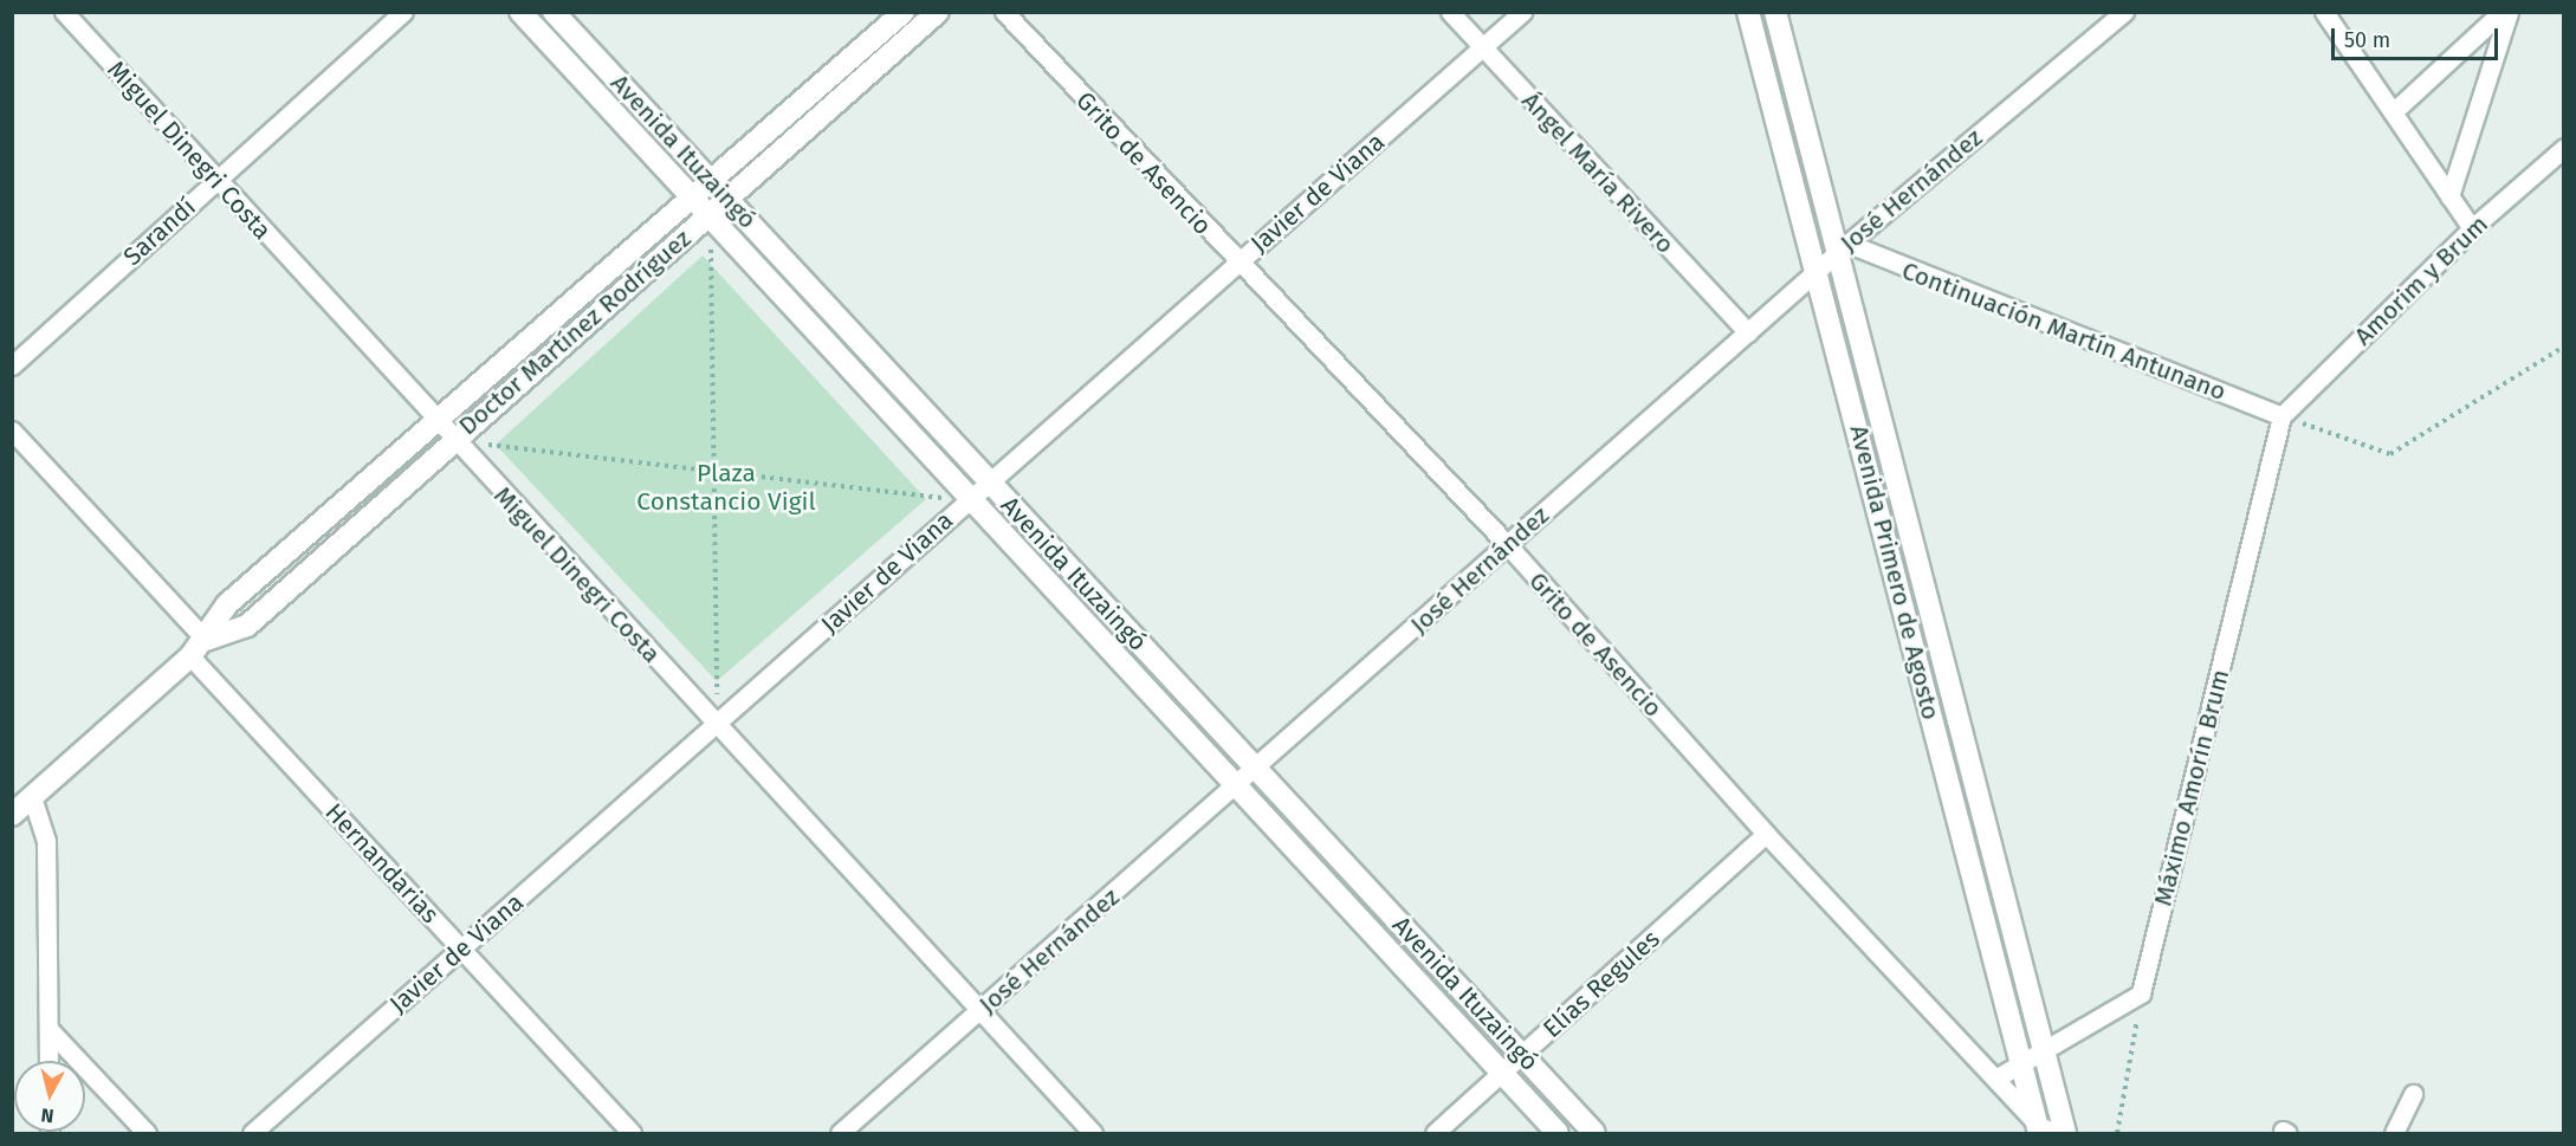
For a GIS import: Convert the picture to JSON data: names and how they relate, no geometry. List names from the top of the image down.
{
  "streets": {
    "street": [
      "Miguel Dinegri Costa",
      "Avenida Ituzaingó",
      "Grito de Asencio",
      "Ángel María Rivero",
      "José Hernández",
      "Javier de Viana",
      "Sarandí",
      "Amorim y Brum",
      "Continuación Martín Antunano",
      "Doctor Martínez Rodríguez",
      "Avenida Primero de Agosto",
      "Máximo Amorín Brum",
      "Hernandarias",
      "Elías Regules"
    ]
  },
  "crossings": [
    ["Miguel Dinegri Costa", "José Hernández"],
    ["Miguel Dinegri Costa", "Javier de Viana"],
    ["Miguel Dinegri Costa", "Sarandí"],
    ["Miguel Dinegri Costa", "Doctor Martínez Rodríguez"],
    ["Avenida Ituzaingó", "José Hernández"],
    ["Avenida Ituzaingó", "Javier de Viana"],
    ["Avenida Ituzaingó", "Doctor Martínez Rodríguez"],
    ["Avenida Ituzaingó", "Elías Regules"],
    ["Grito de Asencio", "José Hernández"],
    ["Grito de Asencio", "Javier de Viana"],
    ["Grito de Asencio", "Avenida Primero de Agosto"],
    ["Grito de Asencio", "Elías Regules"],
    ["Ángel María Rivero", "José Hernández"],
    ["Ángel María Rivero", "Javier de Viana"],
    ["José Hernández", "Continuación Martín Antunano"],
    ["José Hernández", "Avenida Primero de Agosto"],
    ["Javier de Viana", "Hernandarias"],
    ["Amorim y Brum", "Continuación Martín Antunano"],
    ["Amorim y Brum", "Máximo Amorín Brum"],
    ["Continuación Martín Antunano", "Avenida Primero de Agosto"],
    ["Continuación Martín Antunano", "Máximo Amorín Brum"],
    ["Doctor Martínez Rodríguez", "Hernandarias"]
  ],
  "parks": ["Plaza Constancio Vigil"],
  "scale_bar": "50 m",
  "north": "bottom"
}
